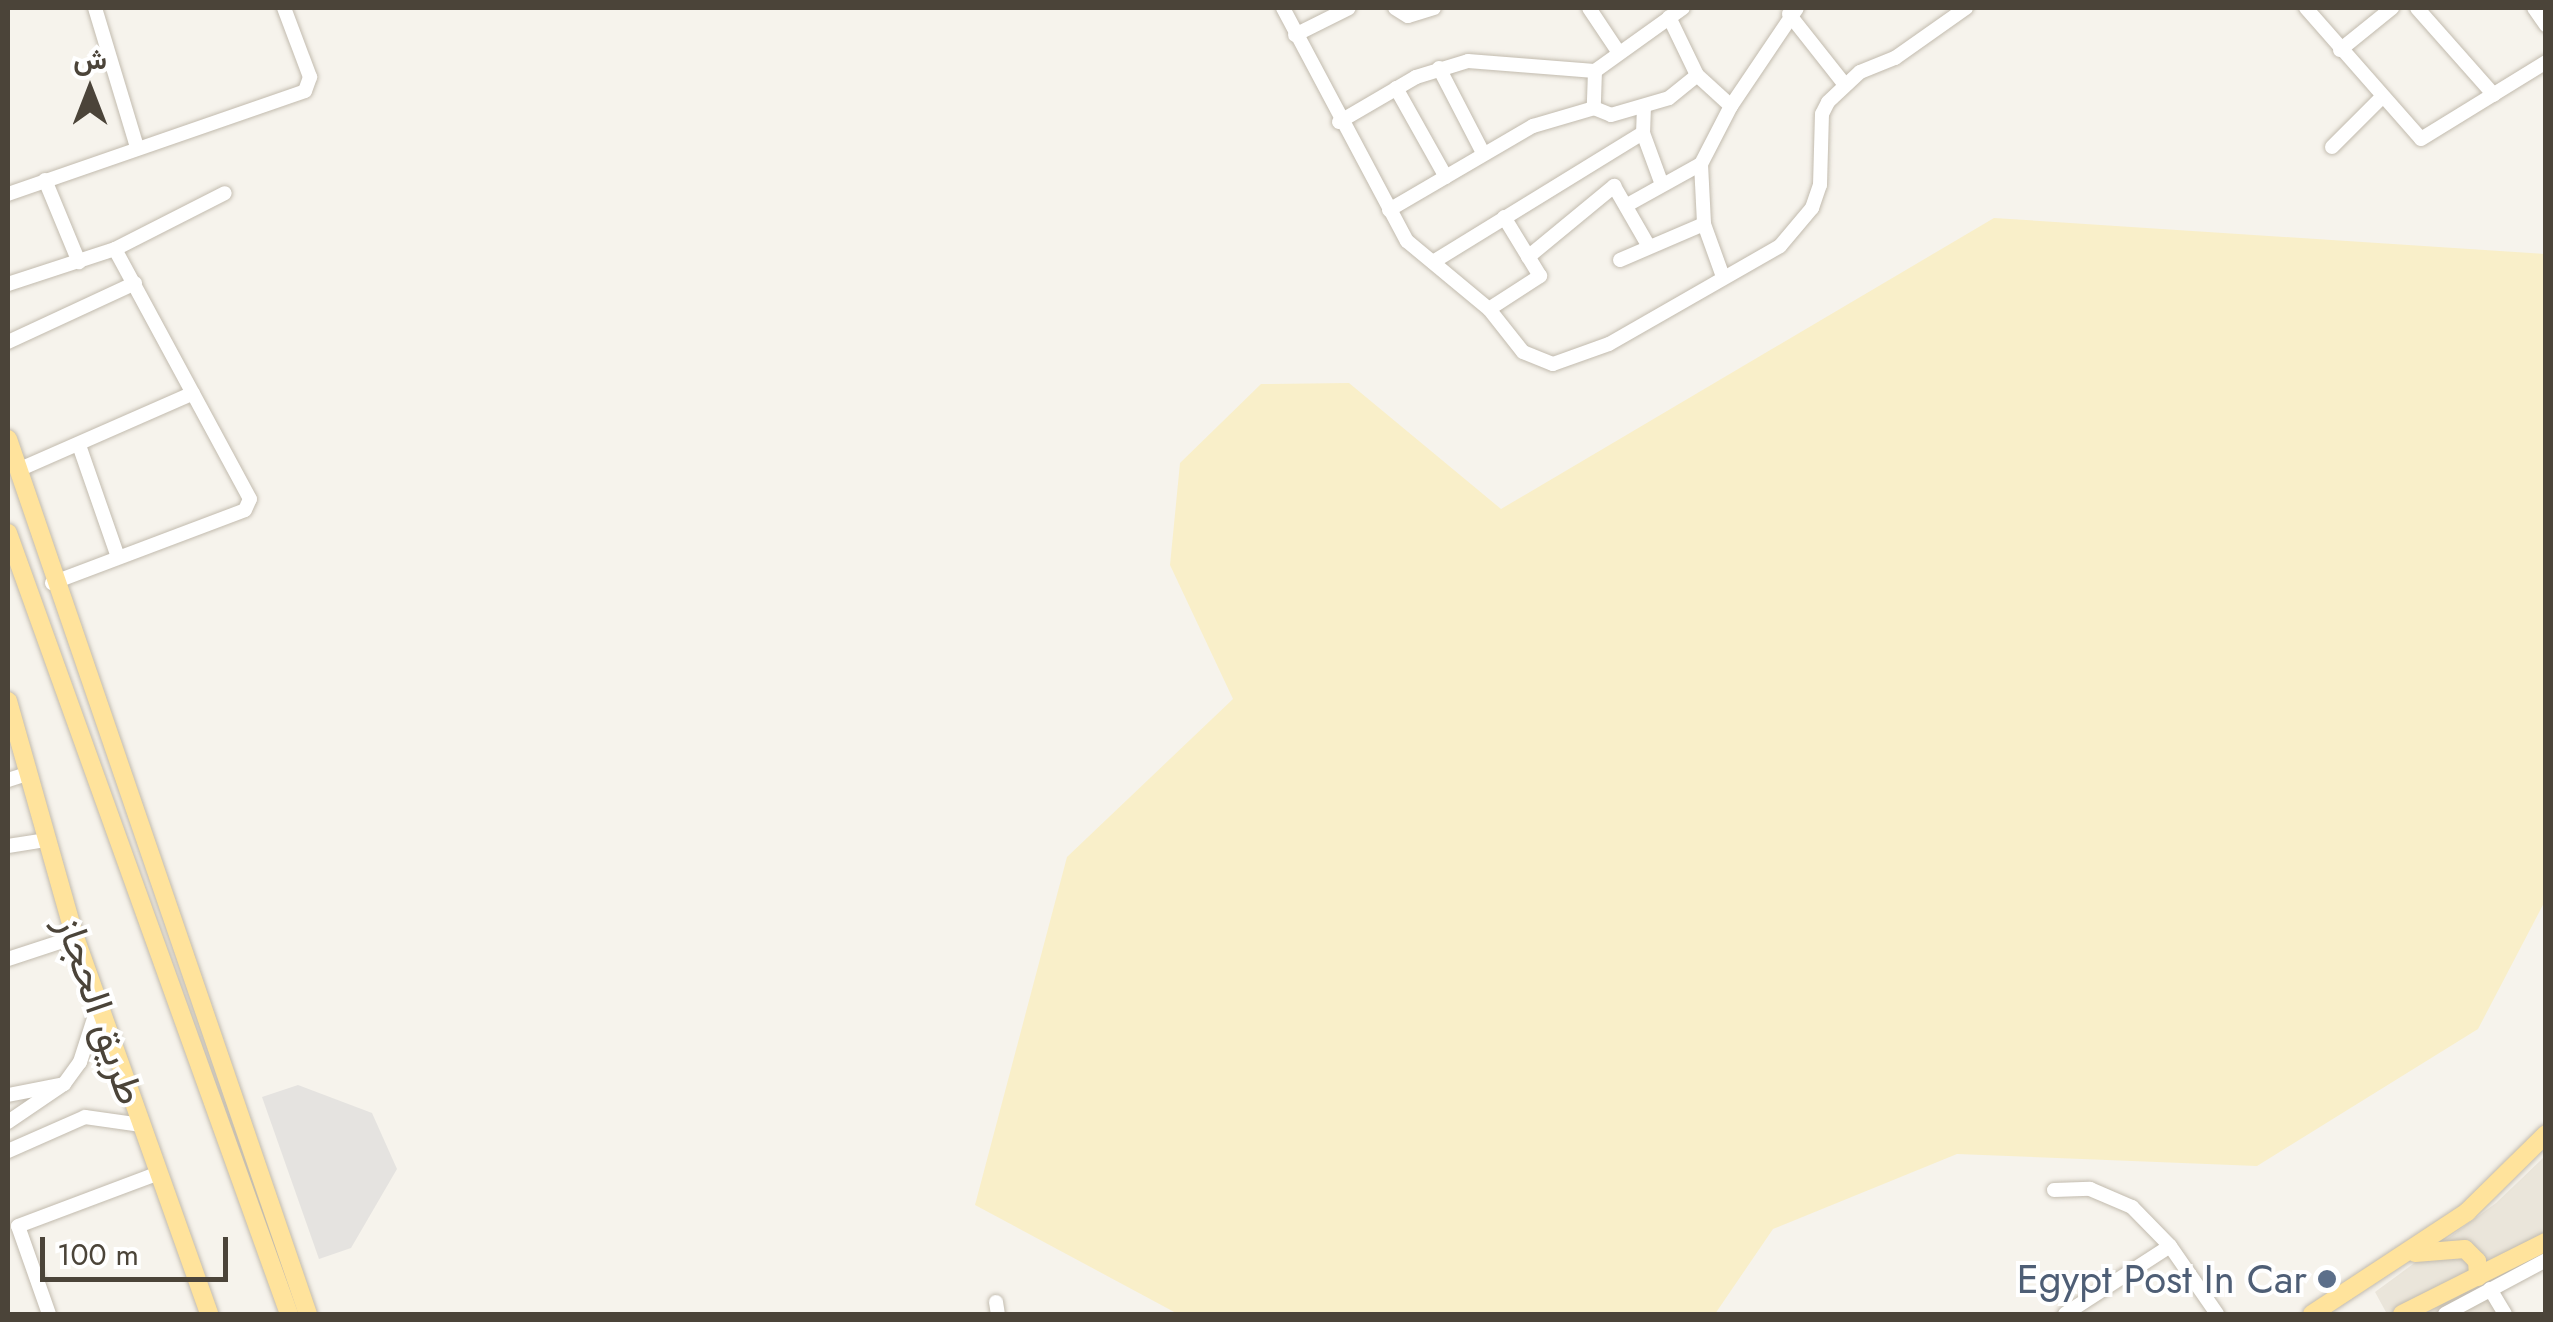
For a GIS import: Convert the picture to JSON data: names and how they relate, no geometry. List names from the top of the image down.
{
  "streets": {
    "main road": ["طريق الحجاز"]
  },
  "places": ["Egypt Post In Car"],
  "scale_bar": "100 m",
  "north": "top"
}
